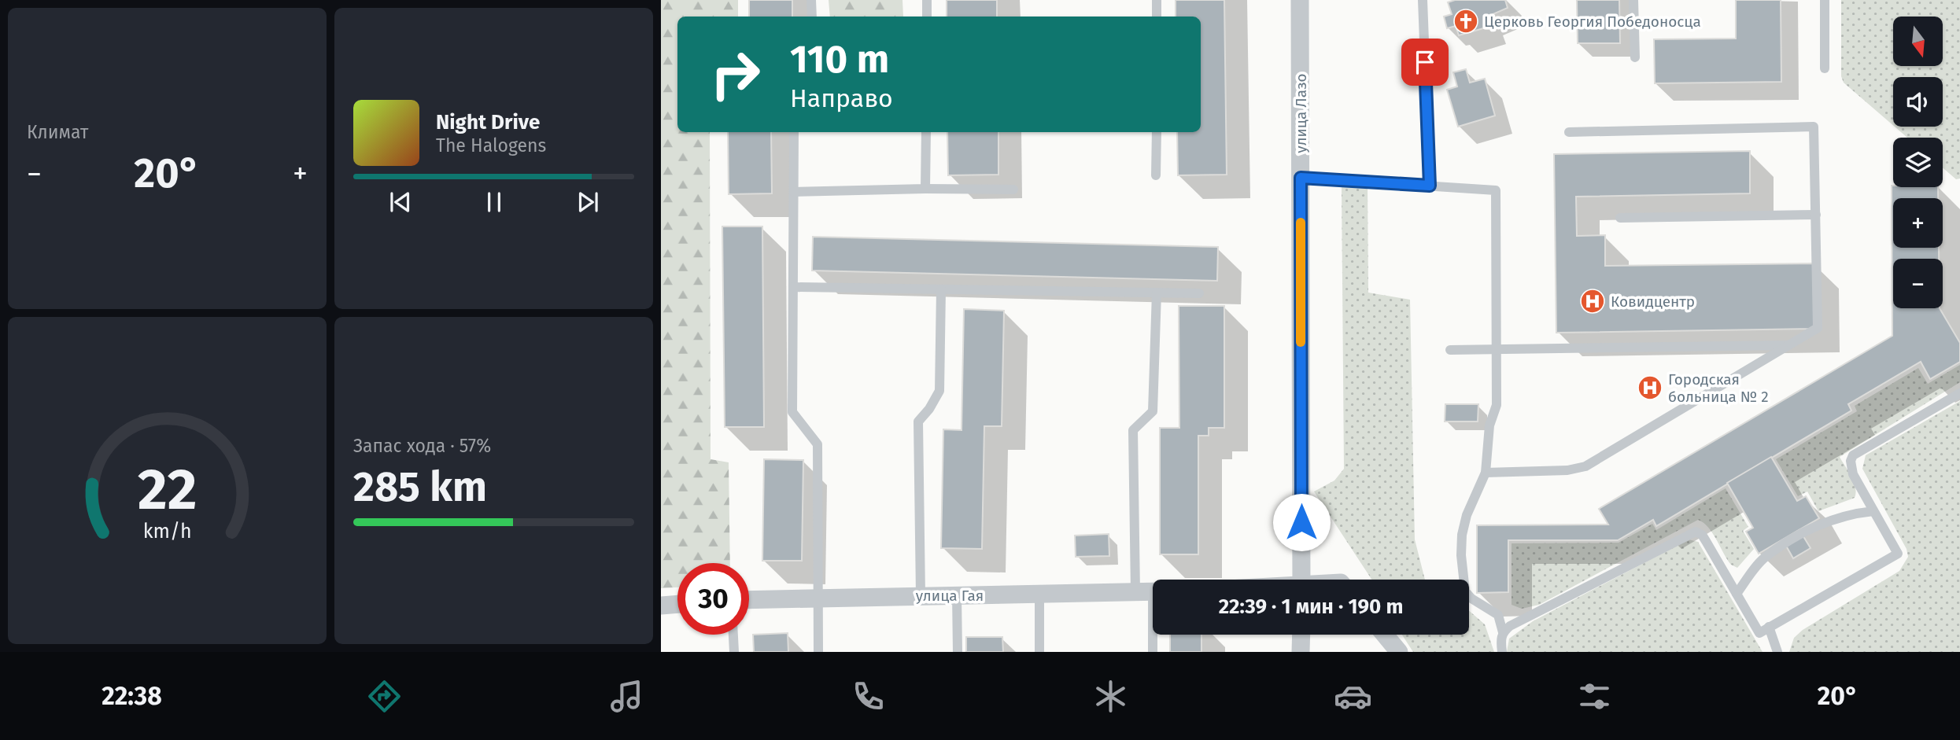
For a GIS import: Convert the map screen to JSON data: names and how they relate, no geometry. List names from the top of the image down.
{
  "streets": {
    "street": ["улица Лазо", "улица Гая"]
  },
  "places": {
    "church": ["Церковь Георгия Победоносца"],
    "hospital": ["Ковидцентр", "Городская больница № 2"]
  },
  "north": "bottom",
  "page": {
    "tile": [
      "Климат",
      ["Запас хода · 57%", "285 km"]
    ],
    "map_buttons": ["+", "−"],
    "turn": ["110 m", "Направо"],
    "song": ["Night Drive", "The Halogens"],
    "heat": ["−", "20°", "+"],
    "limit": "30",
    "trip": "22:39 · 1 мин · 190 m",
    "tabs": ["22:38", "20°"],
    "gauge": ["22", "km/h"]
  }
}
